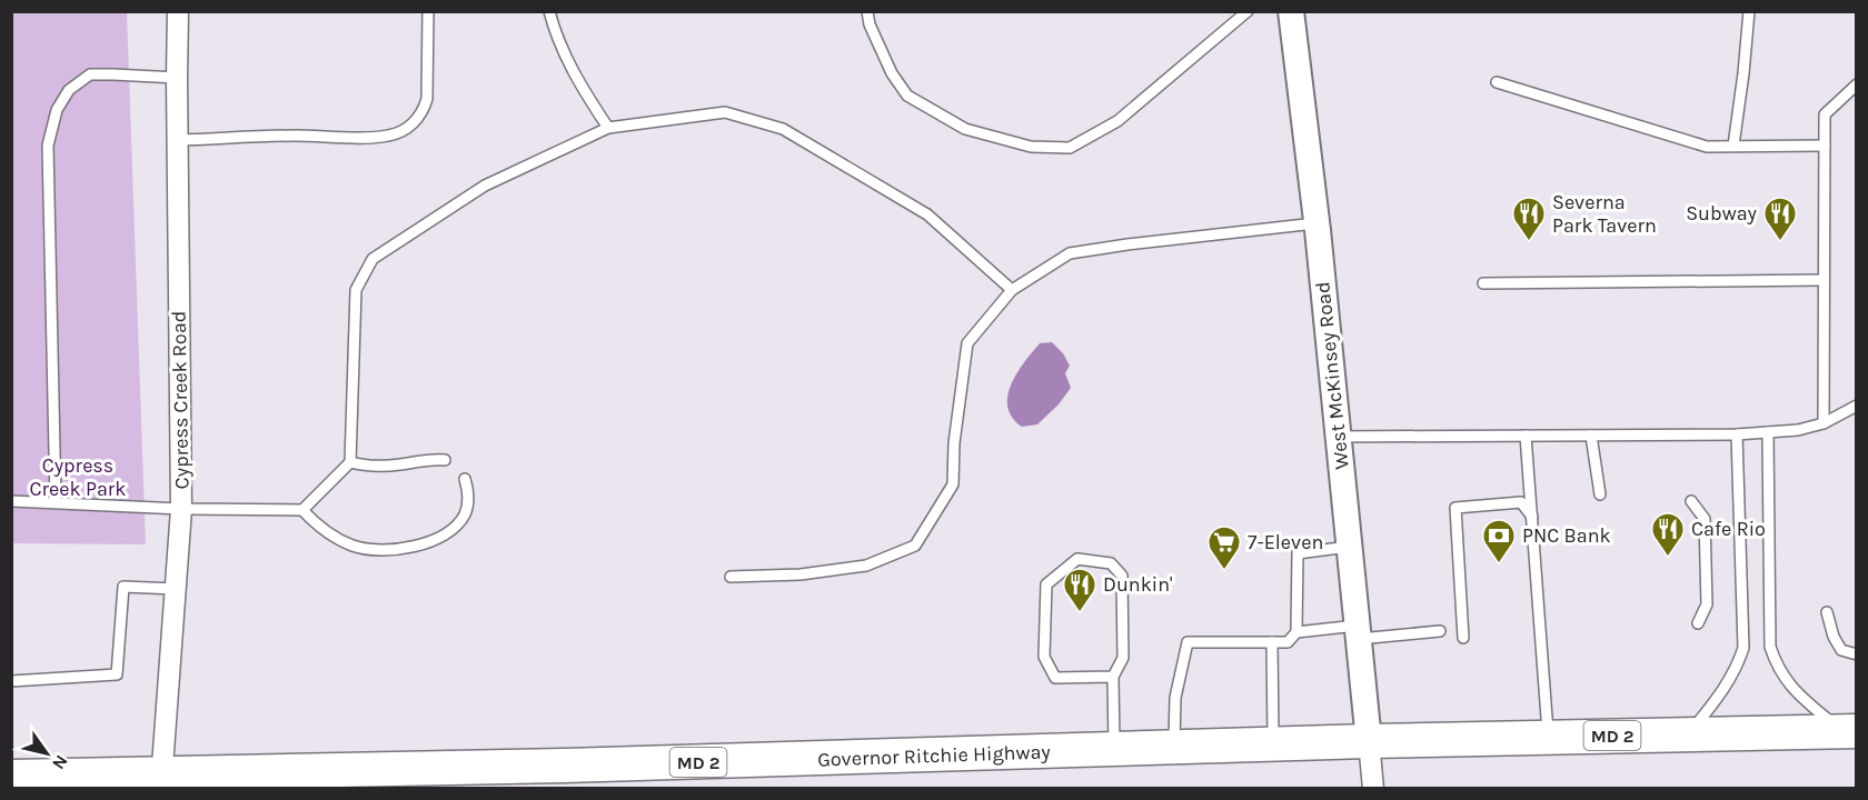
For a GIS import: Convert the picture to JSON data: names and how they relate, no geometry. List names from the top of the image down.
{
  "streets": {
    "highway": ["MD 2", "Governor Ritchie Highway"],
    "street": ["West McKinsey Road", "Cypress Creek Road"]
  },
  "crossings": [
    ["West McKinsey Road", "Governor Ritchie Highway"],
    ["Cypress Creek Road", "Governor Ritchie Highway"]
  ],
  "parks": ["Cypress Creek Park"],
  "places": {
    "restaurant": [
      "Severna Park Tavern",
      "Subway",
      "Cafe Rio",
      "Dunkin'"
    ],
    "bank": ["PNC Bank"],
    "supermarket": ["7-Eleven"]
  },
  "north": "bottom right"
}
